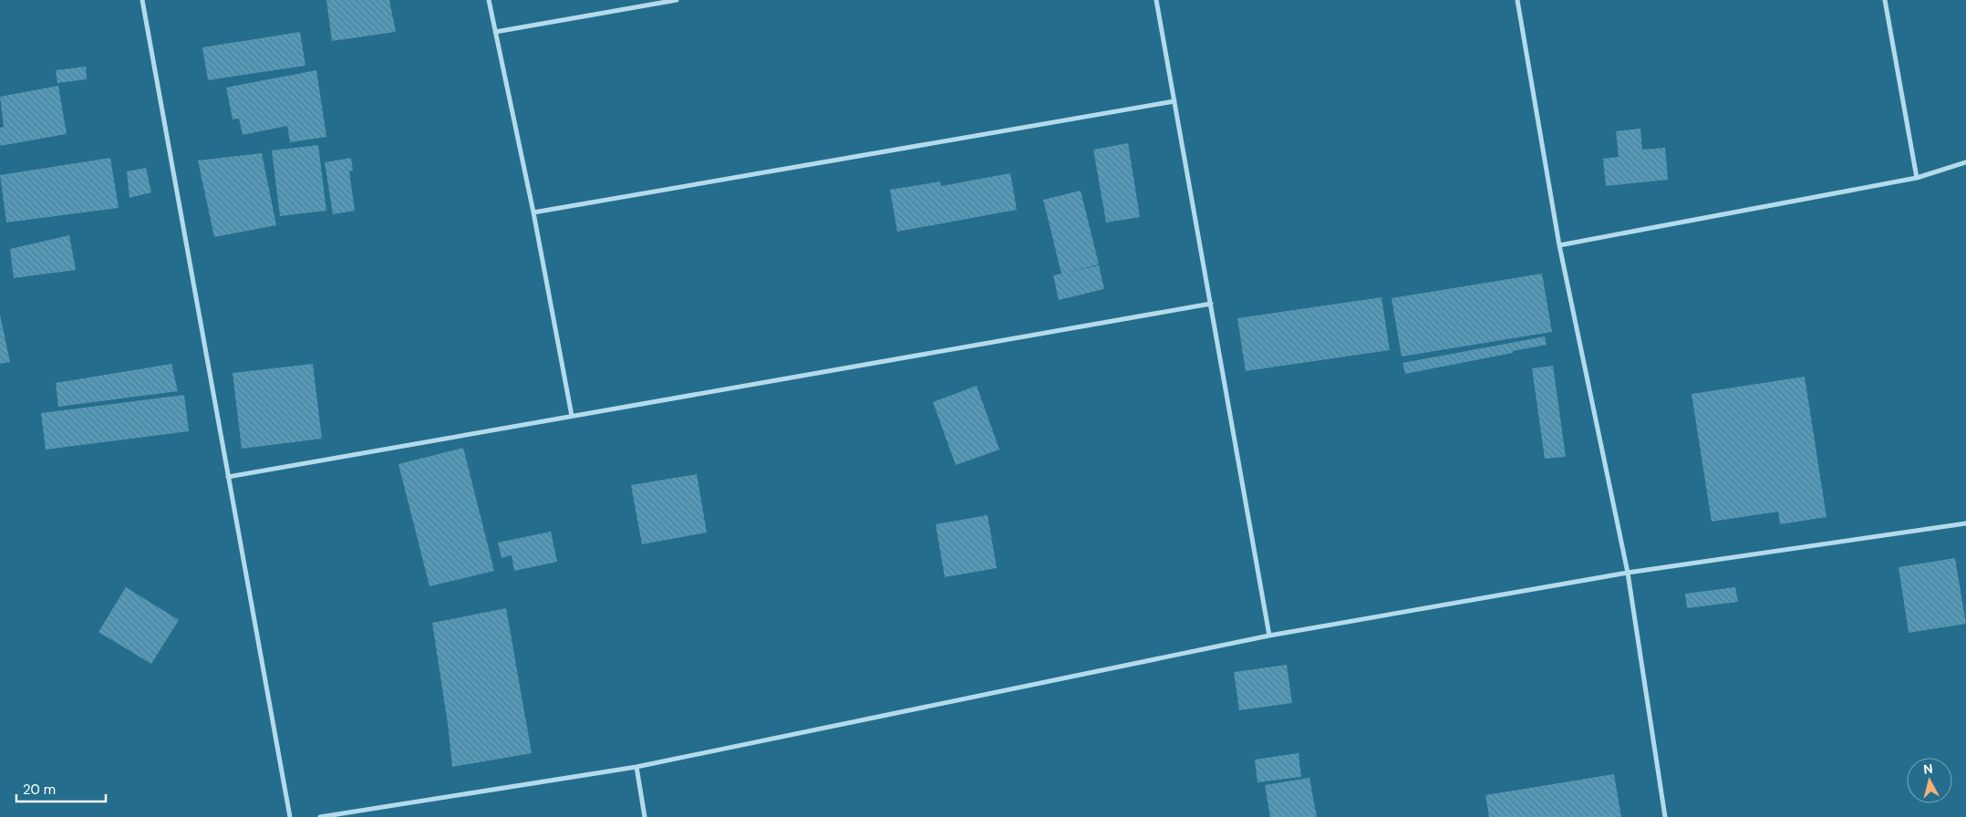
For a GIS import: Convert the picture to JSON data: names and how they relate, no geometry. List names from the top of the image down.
{
  "scale_bar": "20 m",
  "north": "top"
}
